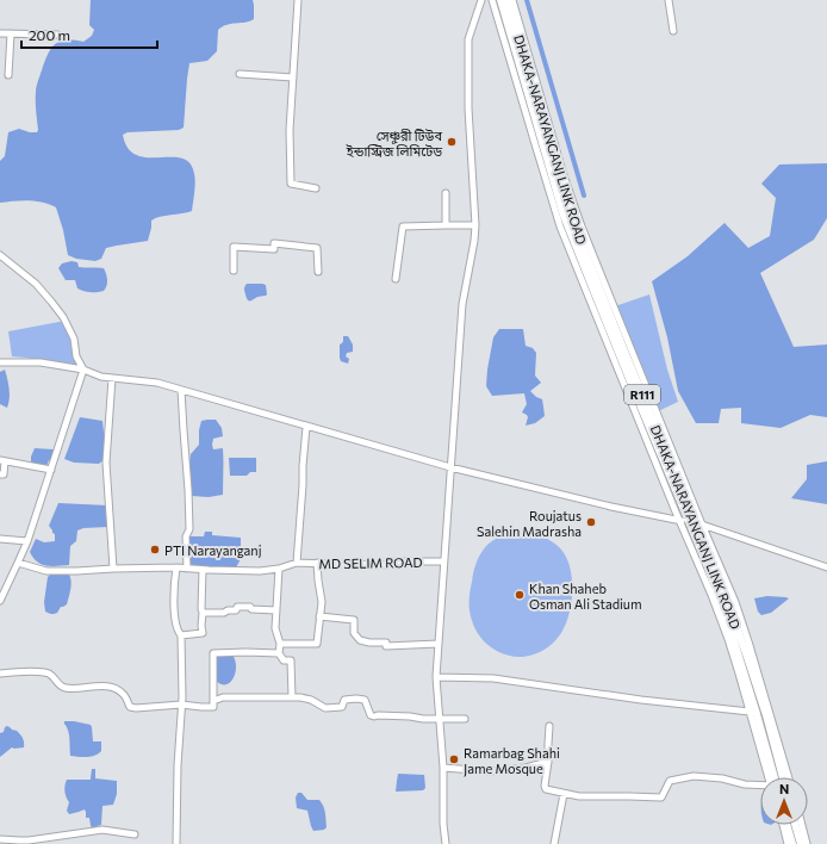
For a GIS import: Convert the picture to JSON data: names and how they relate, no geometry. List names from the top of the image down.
{
  "streets": {
    "main road": ["DHAKA-NARAYANGANJ LINK ROAD", "R111"],
    "street": ["MD SELIM ROAD"]
  },
  "places": [
    "সেঞ্চুরী টিউব ইন্ডাস্ট্রিজ লিমিটেড",
    "Roujatus Salehin Madrasha",
    "PTI Narayanganj",
    "Khan Shaheb Osman Ali Stadium",
    "Ramarbag Shahi Jame Mosque"
  ],
  "scale_bar": "200 m",
  "north": "top"
}
